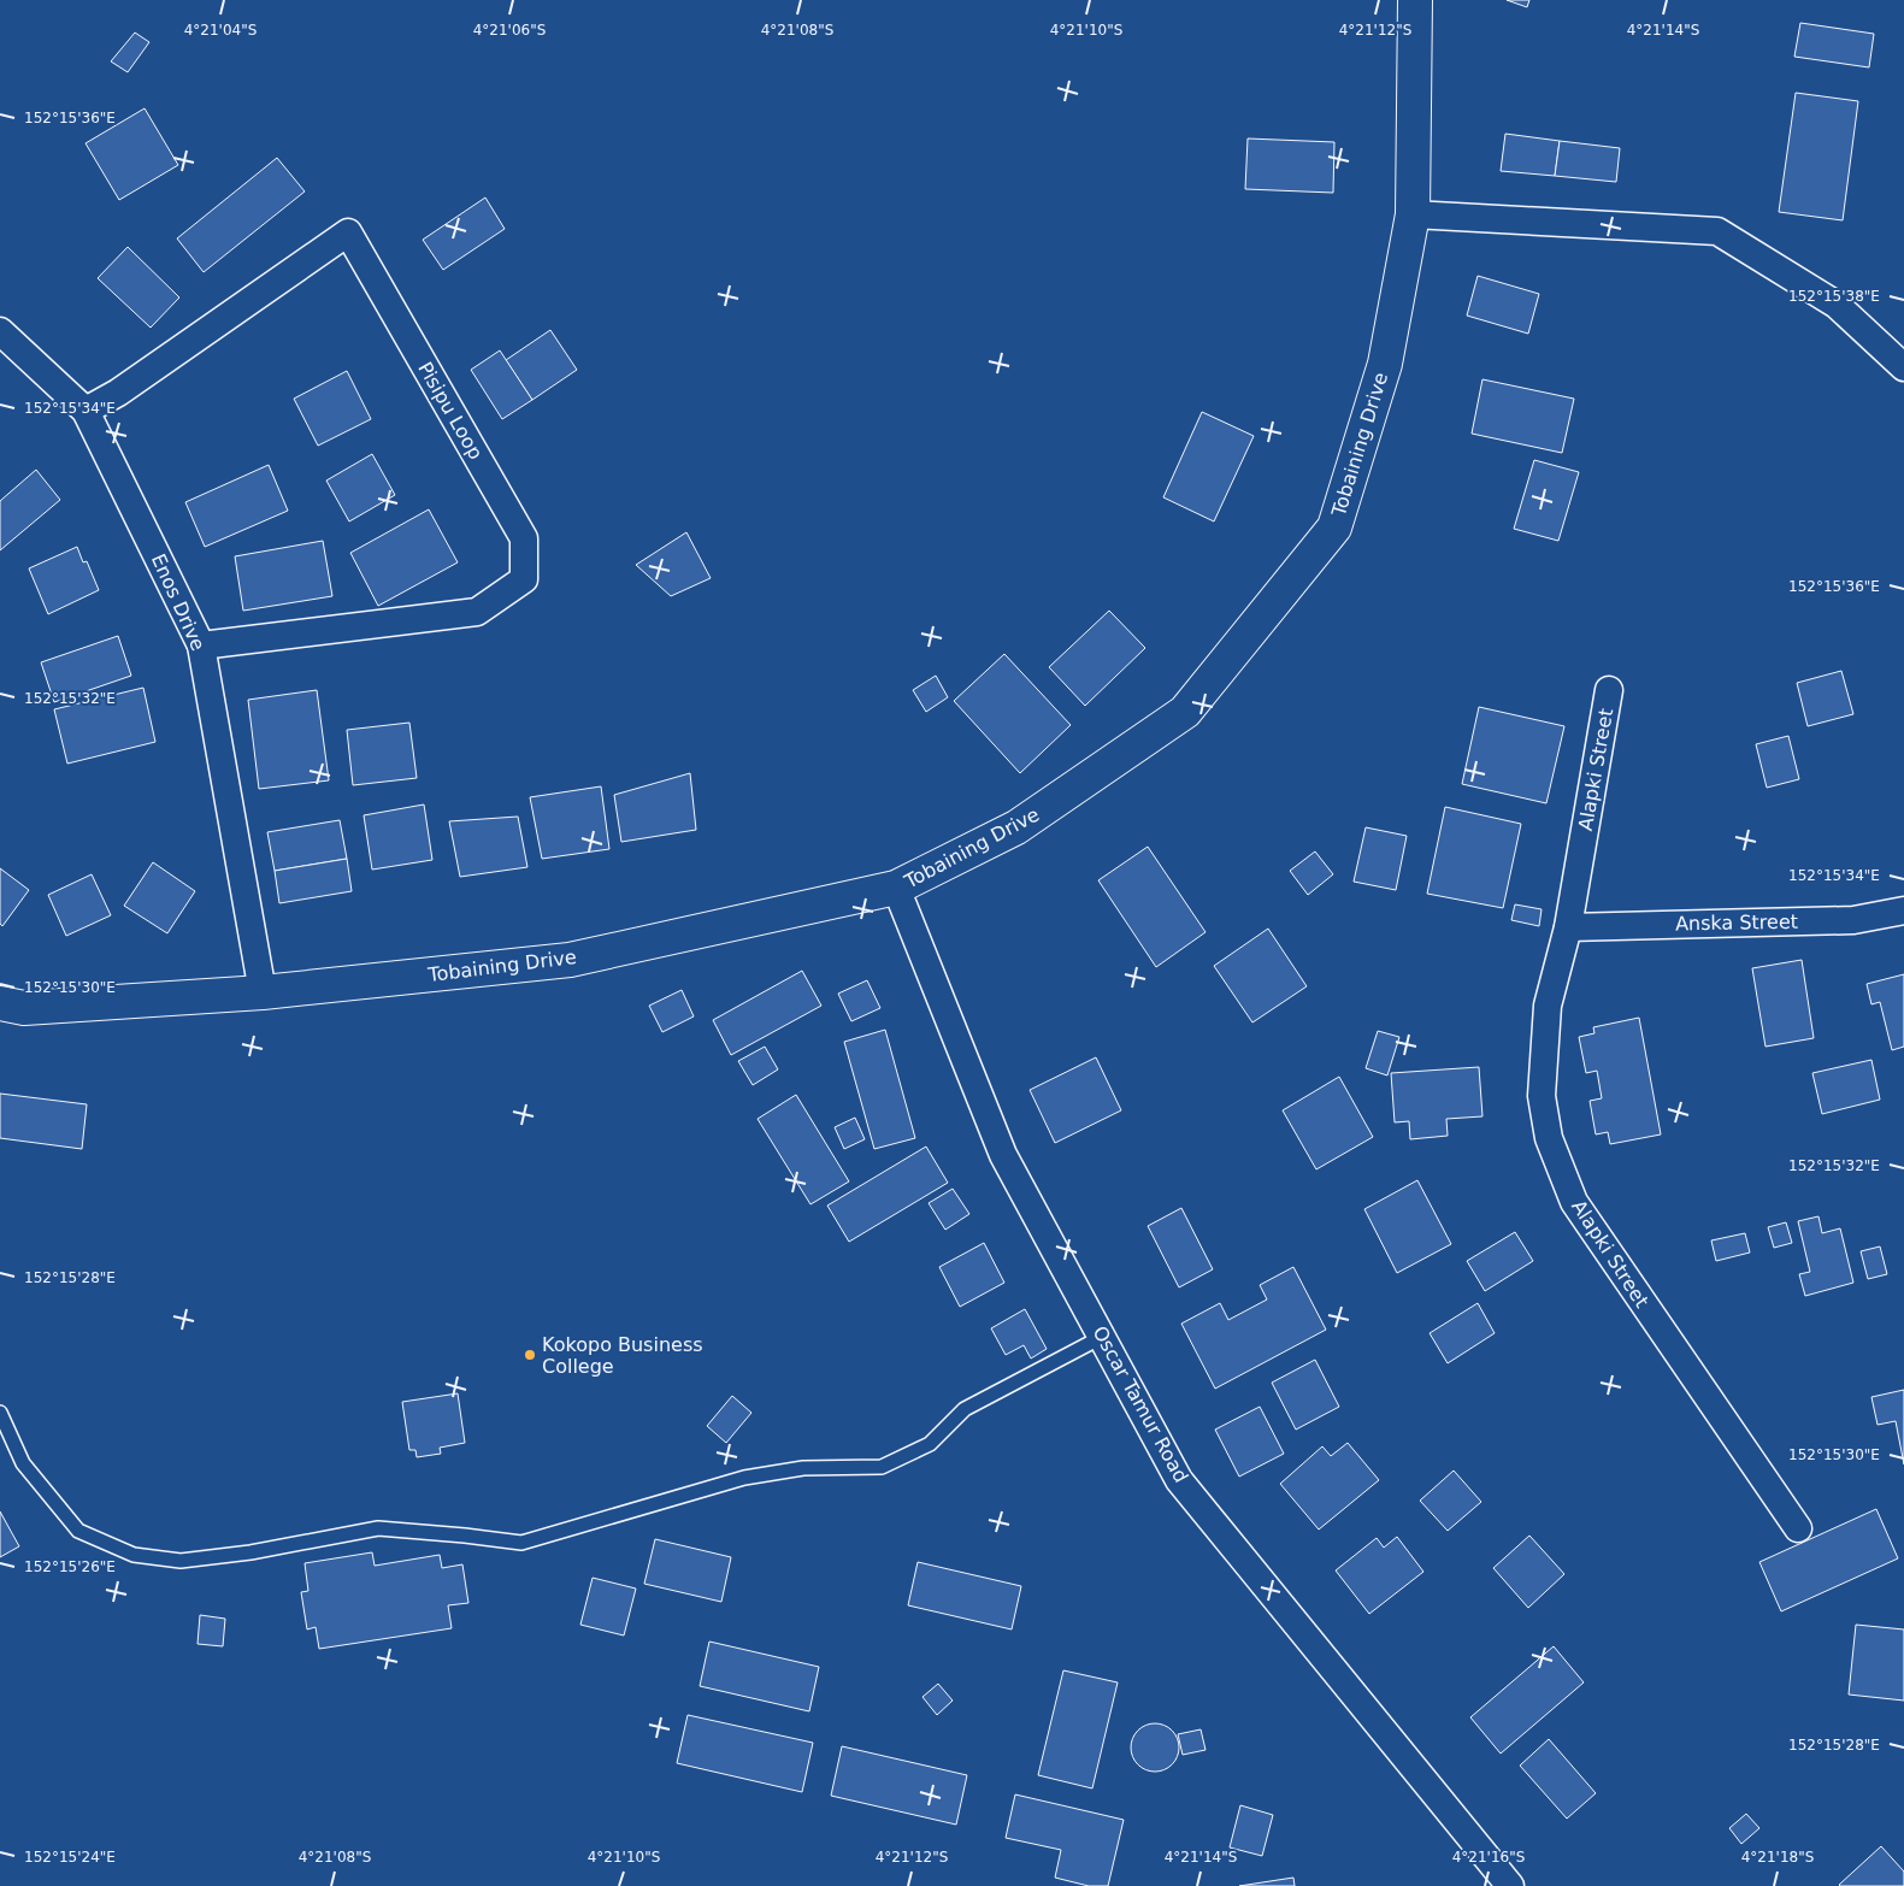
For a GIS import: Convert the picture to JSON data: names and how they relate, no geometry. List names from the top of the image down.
{
  "streets": {
    "street": [
      "Pisipu Loop",
      "Tobaining Drive",
      "Enos Drive",
      "Alapki Street",
      "Anska Street",
      "Oscar Tamur Road"
    ]
  },
  "crossings": [
    ["Pisipu Loop", "Enos Drive"],
    ["Tobaining Drive", "Enos Drive"],
    ["Tobaining Drive", "Oscar Tamur Road"],
    ["Alapki Street", "Anska Street"]
  ],
  "places": ["Kokopo Business College"],
  "coordinates": [
    "4°21'04\"S",
    "4°21'06\"S",
    "4°21'08\"S",
    "4°21'10\"S",
    "4°21'12\"S",
    "4°21'14\"S",
    "152°15'36\"E",
    "152°15'38\"E",
    "152°15'34\"E",
    "152°15'32\"E",
    "152°15'30\"E",
    "152°15'28\"E",
    "152°15'26\"E",
    "152°15'24\"E",
    "4°21'16\"S",
    "4°21'18\"S"
  ]
}
